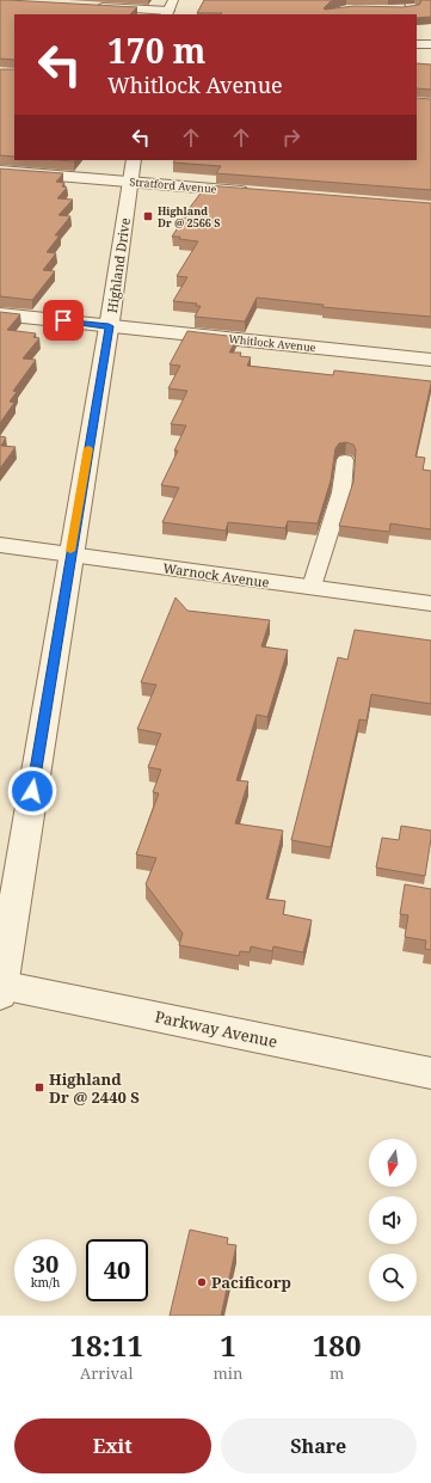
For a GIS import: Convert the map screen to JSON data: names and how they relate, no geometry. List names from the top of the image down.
{
  "streets": {
    "street": [
      "Stratford Avenue",
      "Highland Drive",
      "Whitlock Avenue",
      "Warnock Avenue",
      "Parkway Avenue"
    ]
  },
  "crossings": [
    ["Stratford Avenue", "Highland Drive"],
    ["Highland Drive", "Whitlock Avenue"],
    ["Highland Drive", "Warnock Avenue"],
    ["Highland Drive", "Parkway Avenue"]
  ],
  "places": {
    "transit": ["Highland Dr @ 2566 S", "Highland Dr @ 2440 S"],
    "other": ["Pacificorp"]
  },
  "north": "bottom",
  "page": {
    "turn": ["170 m", "Whitlock Avenue"],
    "speed": "30 km/h",
    "limit": "40",
    "eta": [
      "18:11",
      "Arrival",
      "1",
      "min",
      "180",
      "m"
    ],
    "buttons": ["Exit", "Share"]
  }
}
